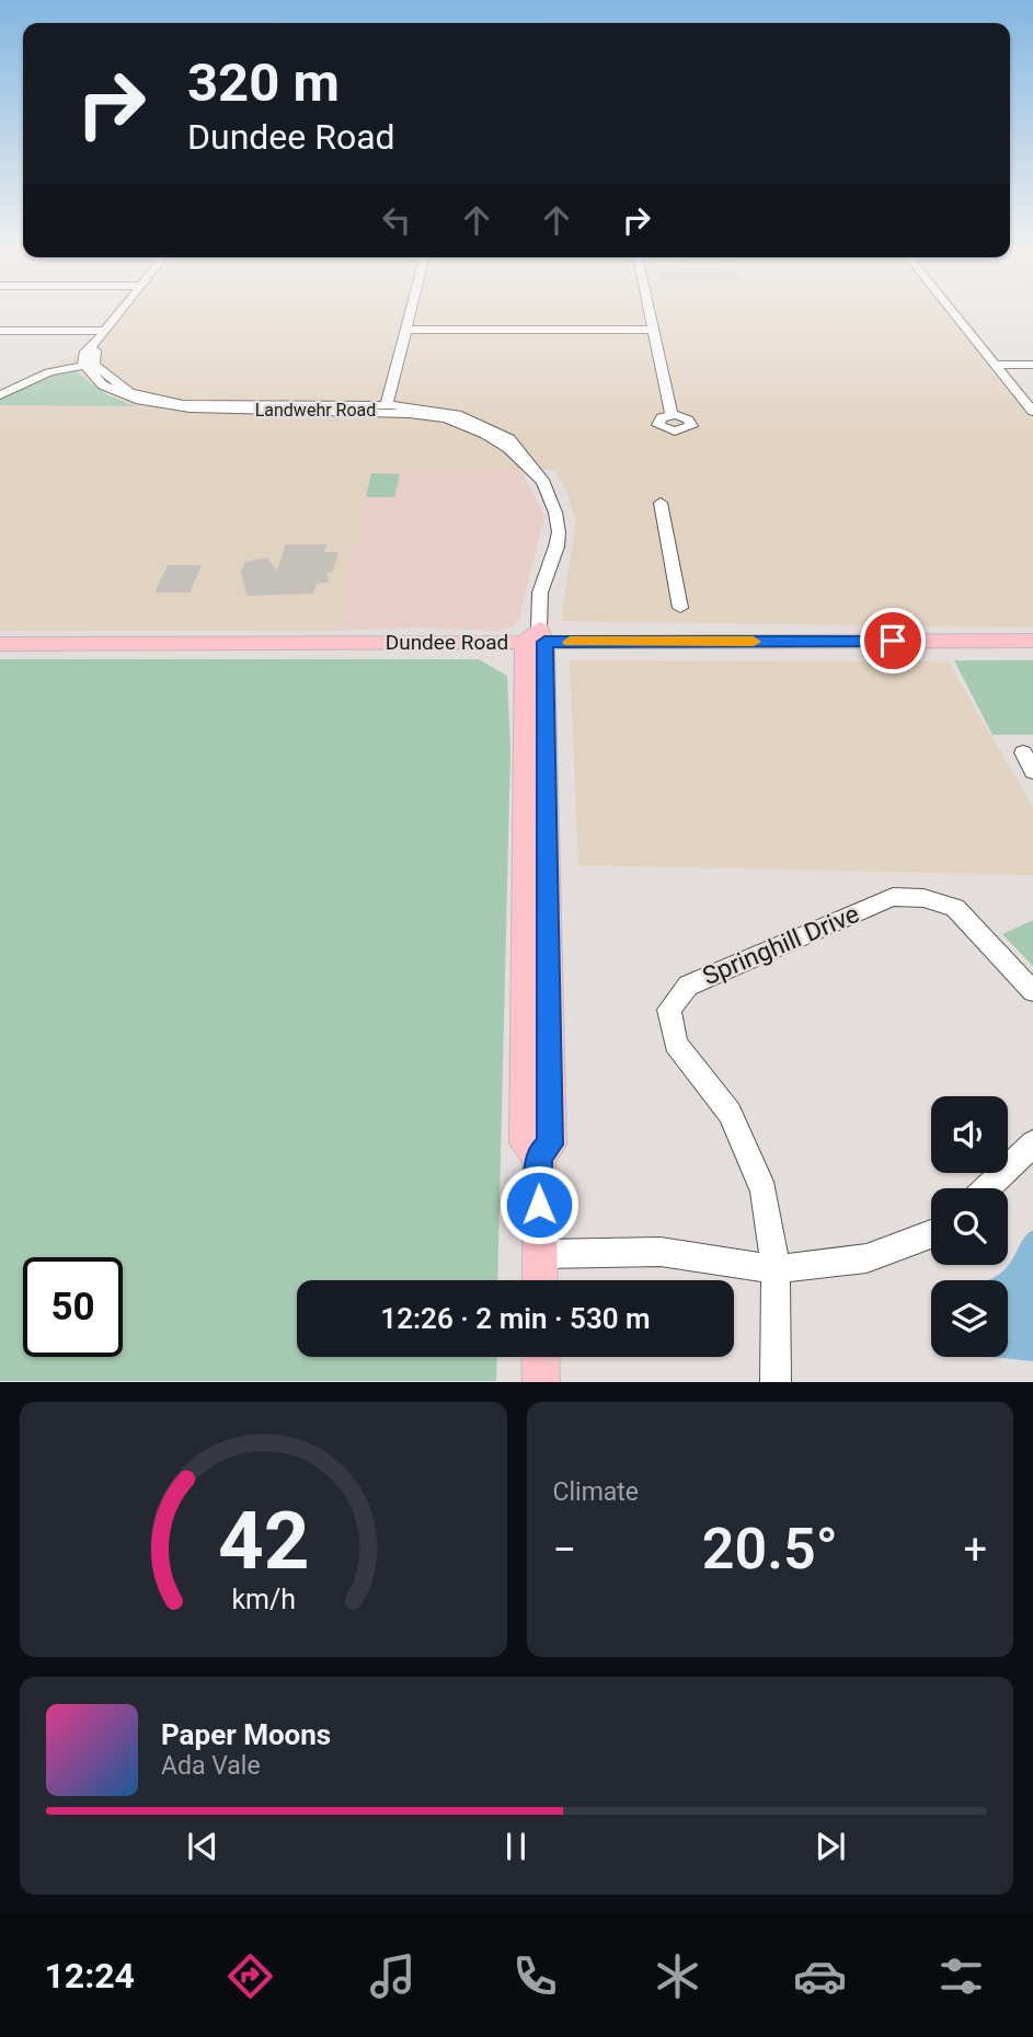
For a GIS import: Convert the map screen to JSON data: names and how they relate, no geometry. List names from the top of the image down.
{
  "streets": {
    "main road": ["Landwehr Road", "Dundee Road"],
    "street": ["Springhill Drive"]
  },
  "crossings": [
    ["Landwehr Road", "Dundee Road"]
  ],
  "page": {
    "turn": ["320 m", "Dundee Road"],
    "limit": "50",
    "trip": "12:26 · 2 min · 530 m",
    "tile": "Climate",
    "heat": ["−", "20.5°", "+"],
    "song": ["Paper Moons", "Ada Vale"],
    "tabs": "12:24",
    "gauge": ["42", "km/h"]
  }
}
